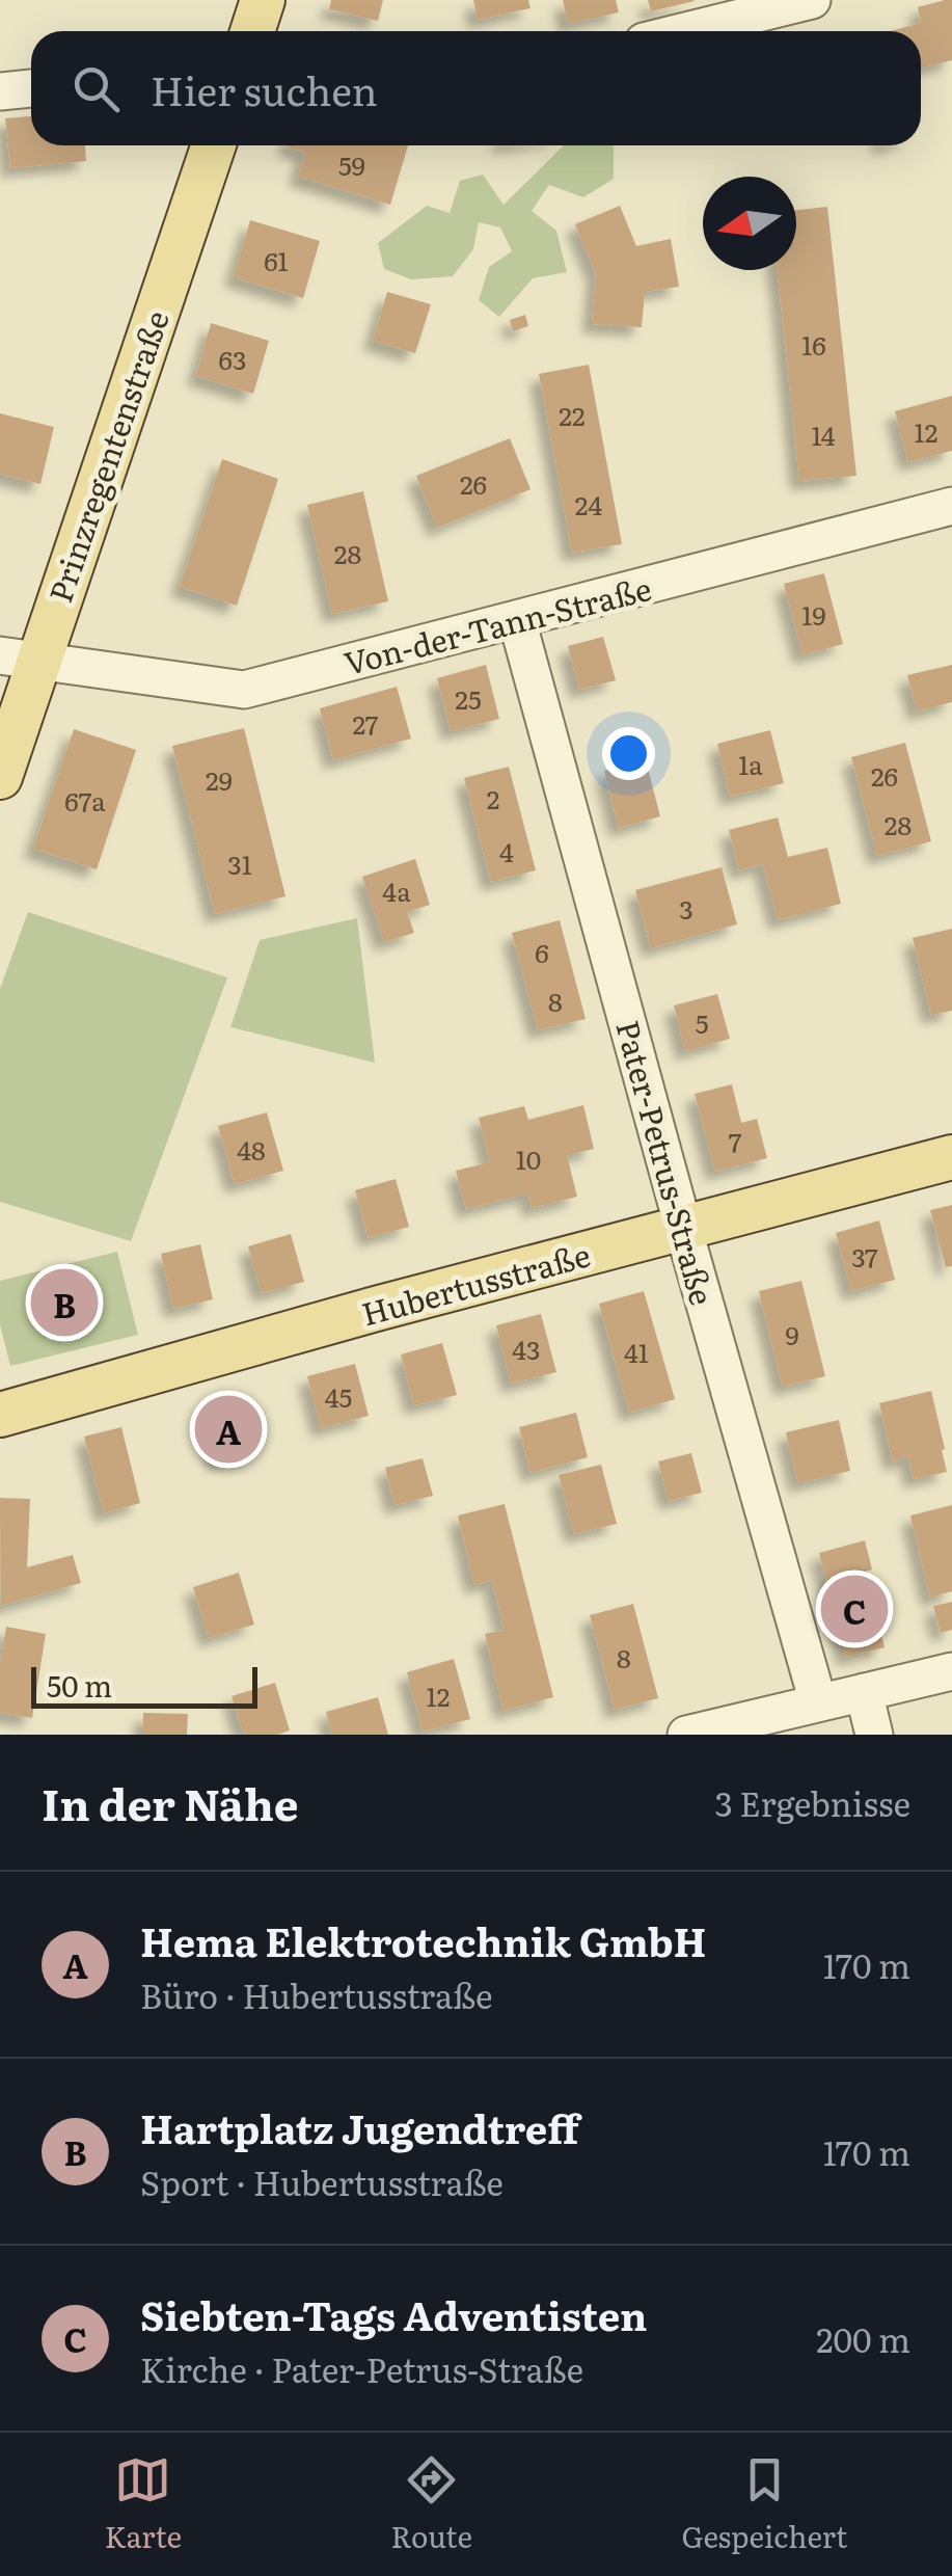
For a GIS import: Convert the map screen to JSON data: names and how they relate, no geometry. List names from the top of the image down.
{
  "streets": {
    "main road": ["Prinzregentenstraße", "Hubertusstraße"],
    "street": ["Von-der-Tann-Straße", "Pater-Petrus-Straße"]
  },
  "crossings": [
    ["Prinzregentenstraße", "Von-der-Tann-Straße"],
    ["Von-der-Tann-Straße", "Pater-Petrus-Straße"],
    ["Pater-Petrus-Straße", "Hubertusstraße"]
  ],
  "house_numbers": [
    "59",
    "61",
    "16",
    "63",
    "22",
    "12",
    "14",
    "26",
    "24",
    "28",
    "19",
    "25",
    "27",
    "1a",
    "26",
    "29",
    "2",
    "67a",
    "28",
    "4",
    "31",
    "4a",
    "3",
    "6",
    "8",
    "5",
    "7",
    "48",
    "10",
    "37",
    "9",
    "43",
    "41",
    "45",
    "8",
    "12"
  ],
  "scale_bar": "50 m",
  "north": "left",
  "page": {
    "search": "Hier suchen",
    "pins": ["B", "A", "C"],
    "scale": "50 m",
    "heading": ["In der Nähe", "3 Ergebnisse"],
    "list": [
      {
        "mark": "A",
        "name": "Hema Elektrotechnik GmbH",
        "note": "Büro · Hubertusstraße",
        "value": "170 m"
      },
      {
        "mark": "B",
        "name": "Hartplatz Jugendtreff",
        "note": "Sport · Hubertusstraße",
        "value": "170 m"
      },
      {
        "mark": "C",
        "name": "Siebten-Tags Adventisten",
        "note": "Kirche · Pater-Petrus-Straße",
        "value": "200 m"
      }
    ],
    "nav": ["Karte", "Route", "Gespeichert"]
  }
}
